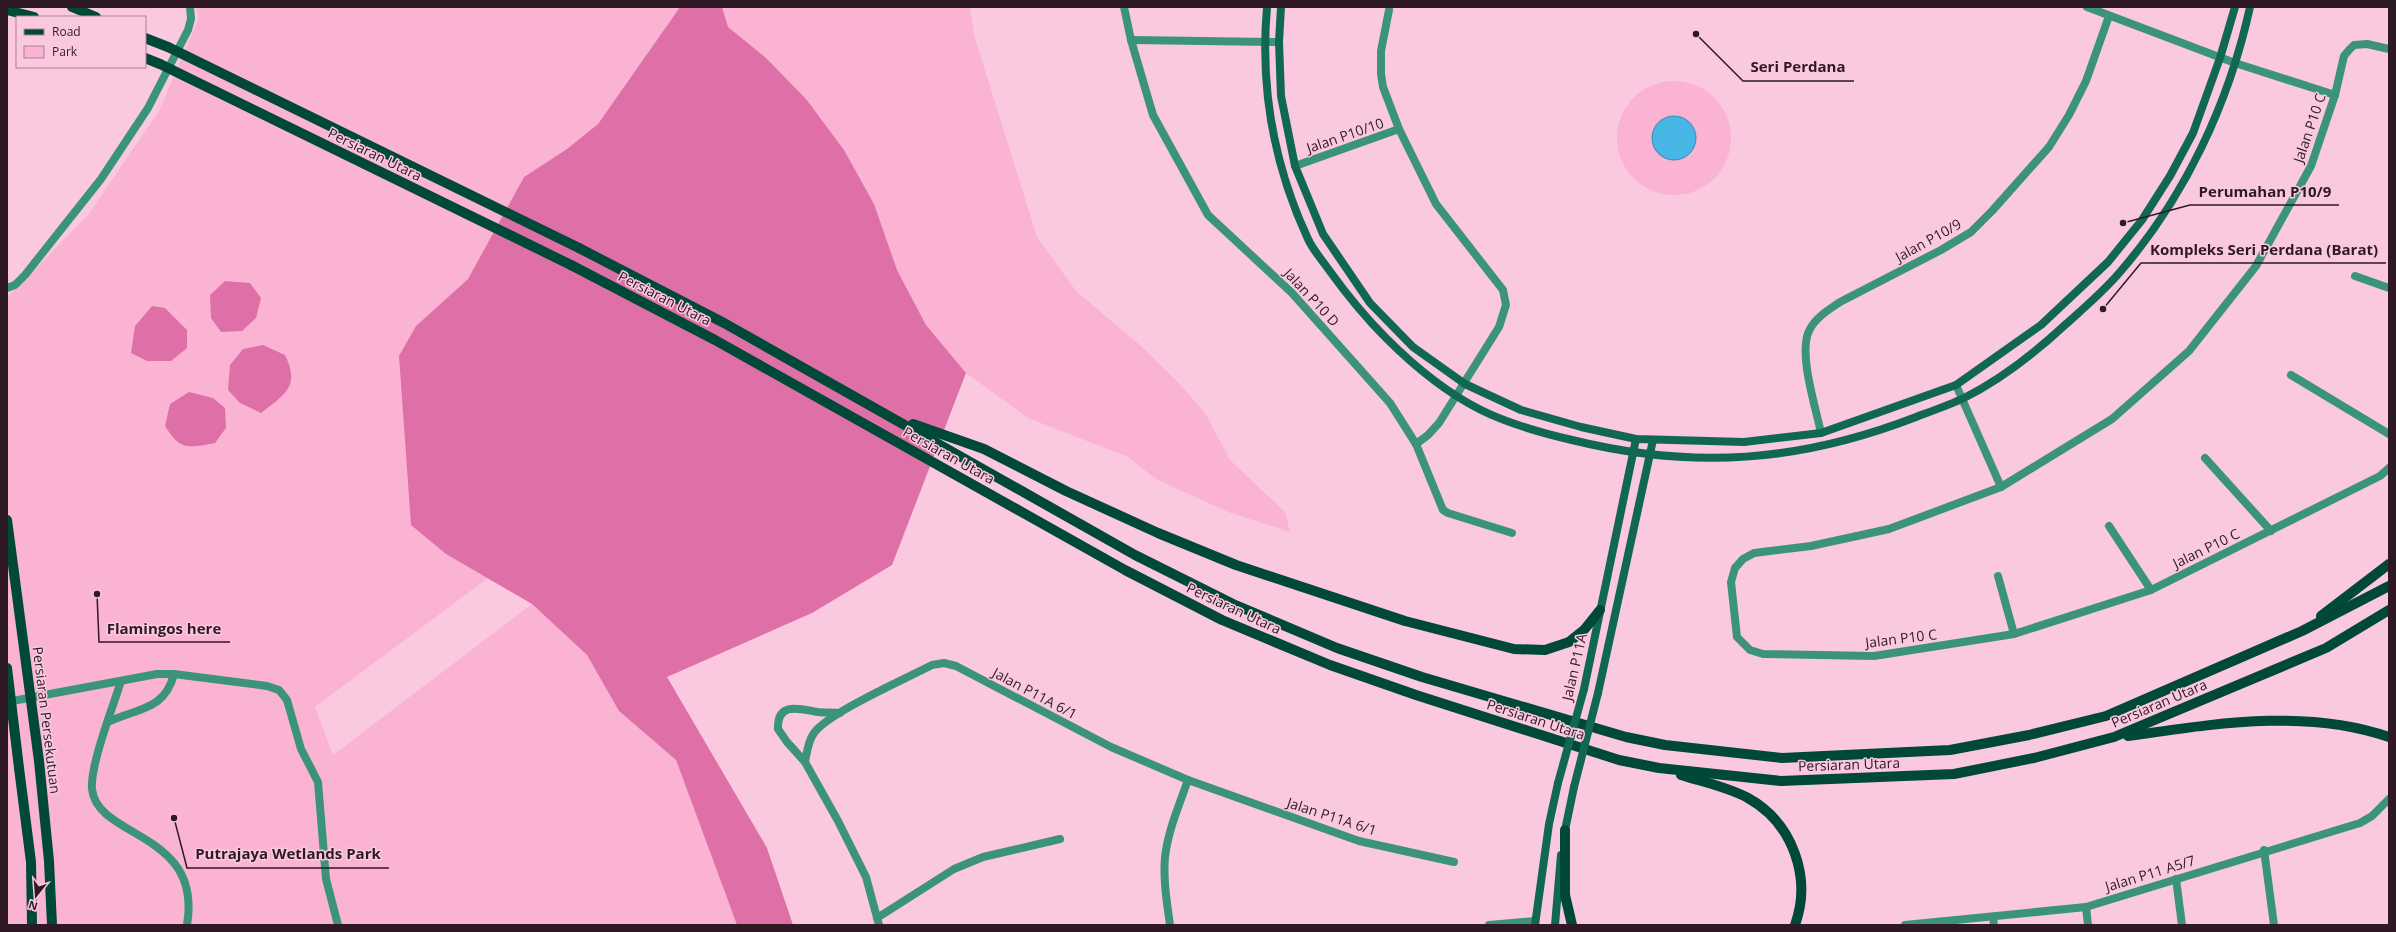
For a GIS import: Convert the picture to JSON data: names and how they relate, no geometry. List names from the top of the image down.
{
  "streets": {
    "main road": ["Persiaran Utara", "Persiaran Persekutuan"],
    "street": [
      "Jalan P10 C",
      "Jalan P10/10",
      "Jalan P10/9",
      "Jalan P10 D",
      "Jalan P11A",
      "Jalan P11A 6/1",
      "Jalan P11 A5/7"
    ]
  },
  "places": [
    "Seri Perdana",
    "Perumahan P10/9",
    "Kompleks Seri Perdana (Barat)",
    "Flamingos here",
    "Putrajaya Wetlands Park"
  ],
  "legend": ["Road", "Park"],
  "north": "bottom"
}
